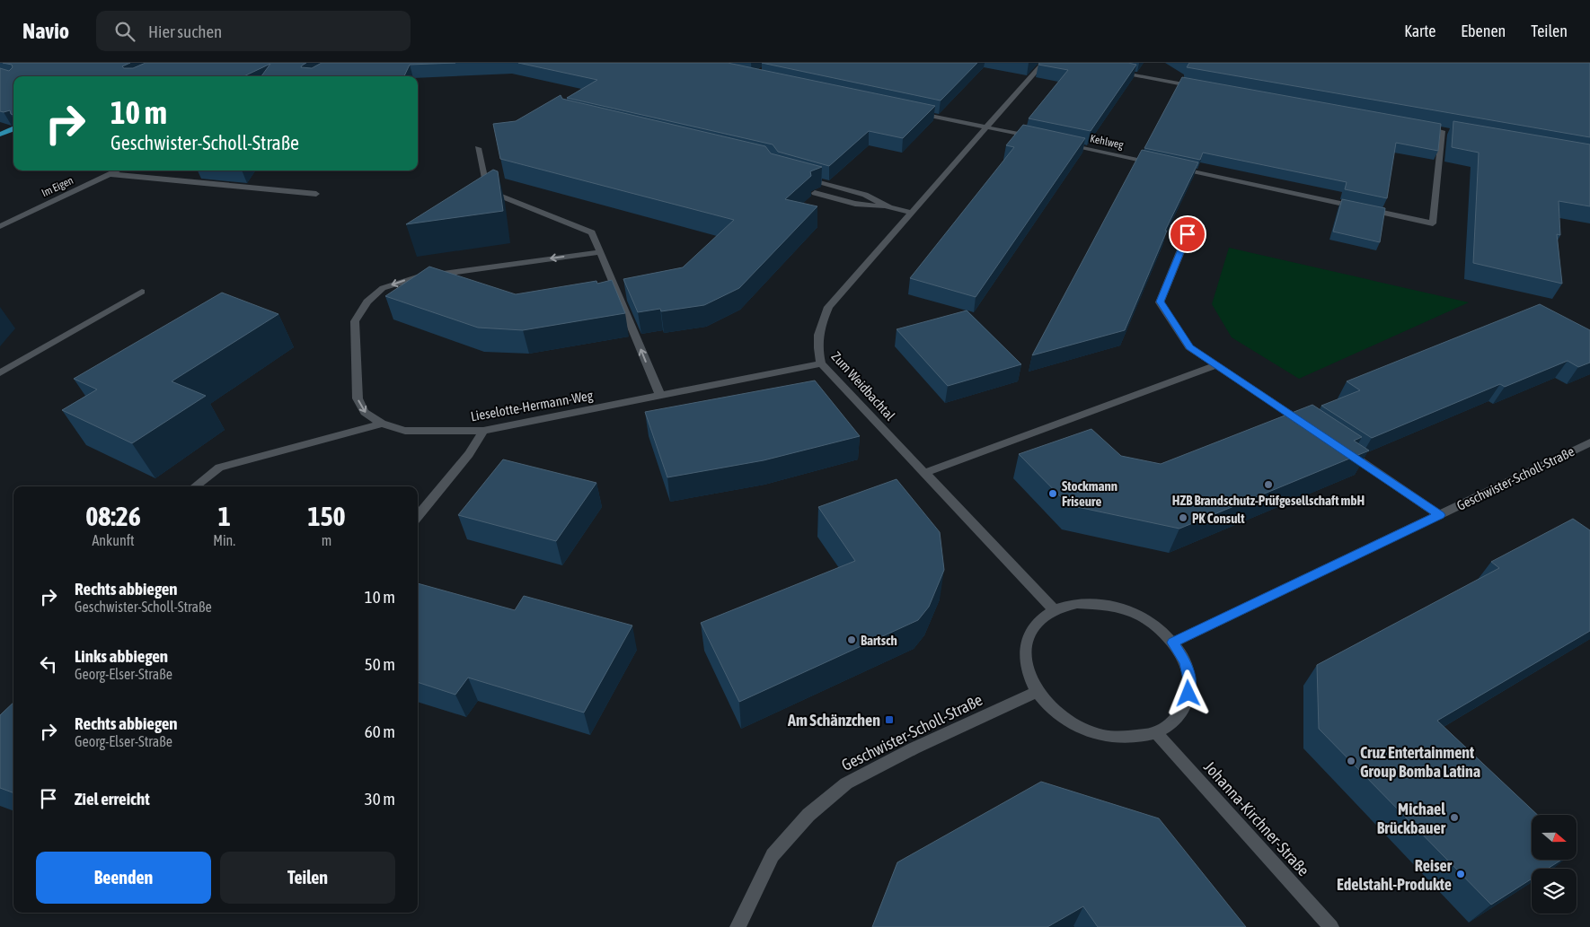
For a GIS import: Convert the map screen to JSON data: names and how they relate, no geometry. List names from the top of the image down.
{
  "streets": {
    "street": [
      "Kehlweg",
      "Im Eigen",
      "Zum Weidbachtal",
      "Lieselotte-Hermann-Weg",
      "Geschwister-Scholl-Straße",
      "Johanna-Kirchner-Straße"
    ]
  },
  "crossings": [
    ["Zum Weidbachtal", "Lieselotte-Hermann-Weg"],
    ["Zum Weidbachtal", "Geschwister-Scholl-Straße"],
    ["Zum Weidbachtal", "Johanna-Kirchner-Straße"],
    ["Geschwister-Scholl-Straße", "Johanna-Kirchner-Straße"]
  ],
  "places": {
    "other": [
      "HZB Brandschutz-Prüfgesellschaft mbH",
      "Stockmann Friseure",
      "PK Consult",
      "Bartsch",
      "Cruz Entertainment Group Bomba Latina",
      "Michael Brückbauer",
      "Reiser Edelstahl-Produkte"
    ],
    "transit": ["Am Schänzchen"]
  },
  "north": "right",
  "page": {
    "header": "Navio",
    "search": "Hier suchen",
    "nav": ["Karte", "Ebenen", "Teilen"],
    "turn": ["10 m", "Geschwister-Scholl-Straße"],
    "eta": [
      "08:26",
      "Ankunft",
      "1",
      "Min.",
      "150",
      "m"
    ],
    "list": [
      {
        "name": "Rechts abbiegen",
        "note": "Geschwister-Scholl-Straße",
        "value": "10 m"
      },
      {
        "name": "Links abbiegen",
        "note": "Georg-Elser-Straße",
        "value": "50 m"
      },
      {
        "name": "Rechts abbiegen",
        "note": "Georg-Elser-Straße",
        "value": "60 m"
      },
      {
        "name": "Ziel erreicht",
        "value": "30 m"
      }
    ],
    "buttons": ["Beenden", "Teilen"]
  }
}
